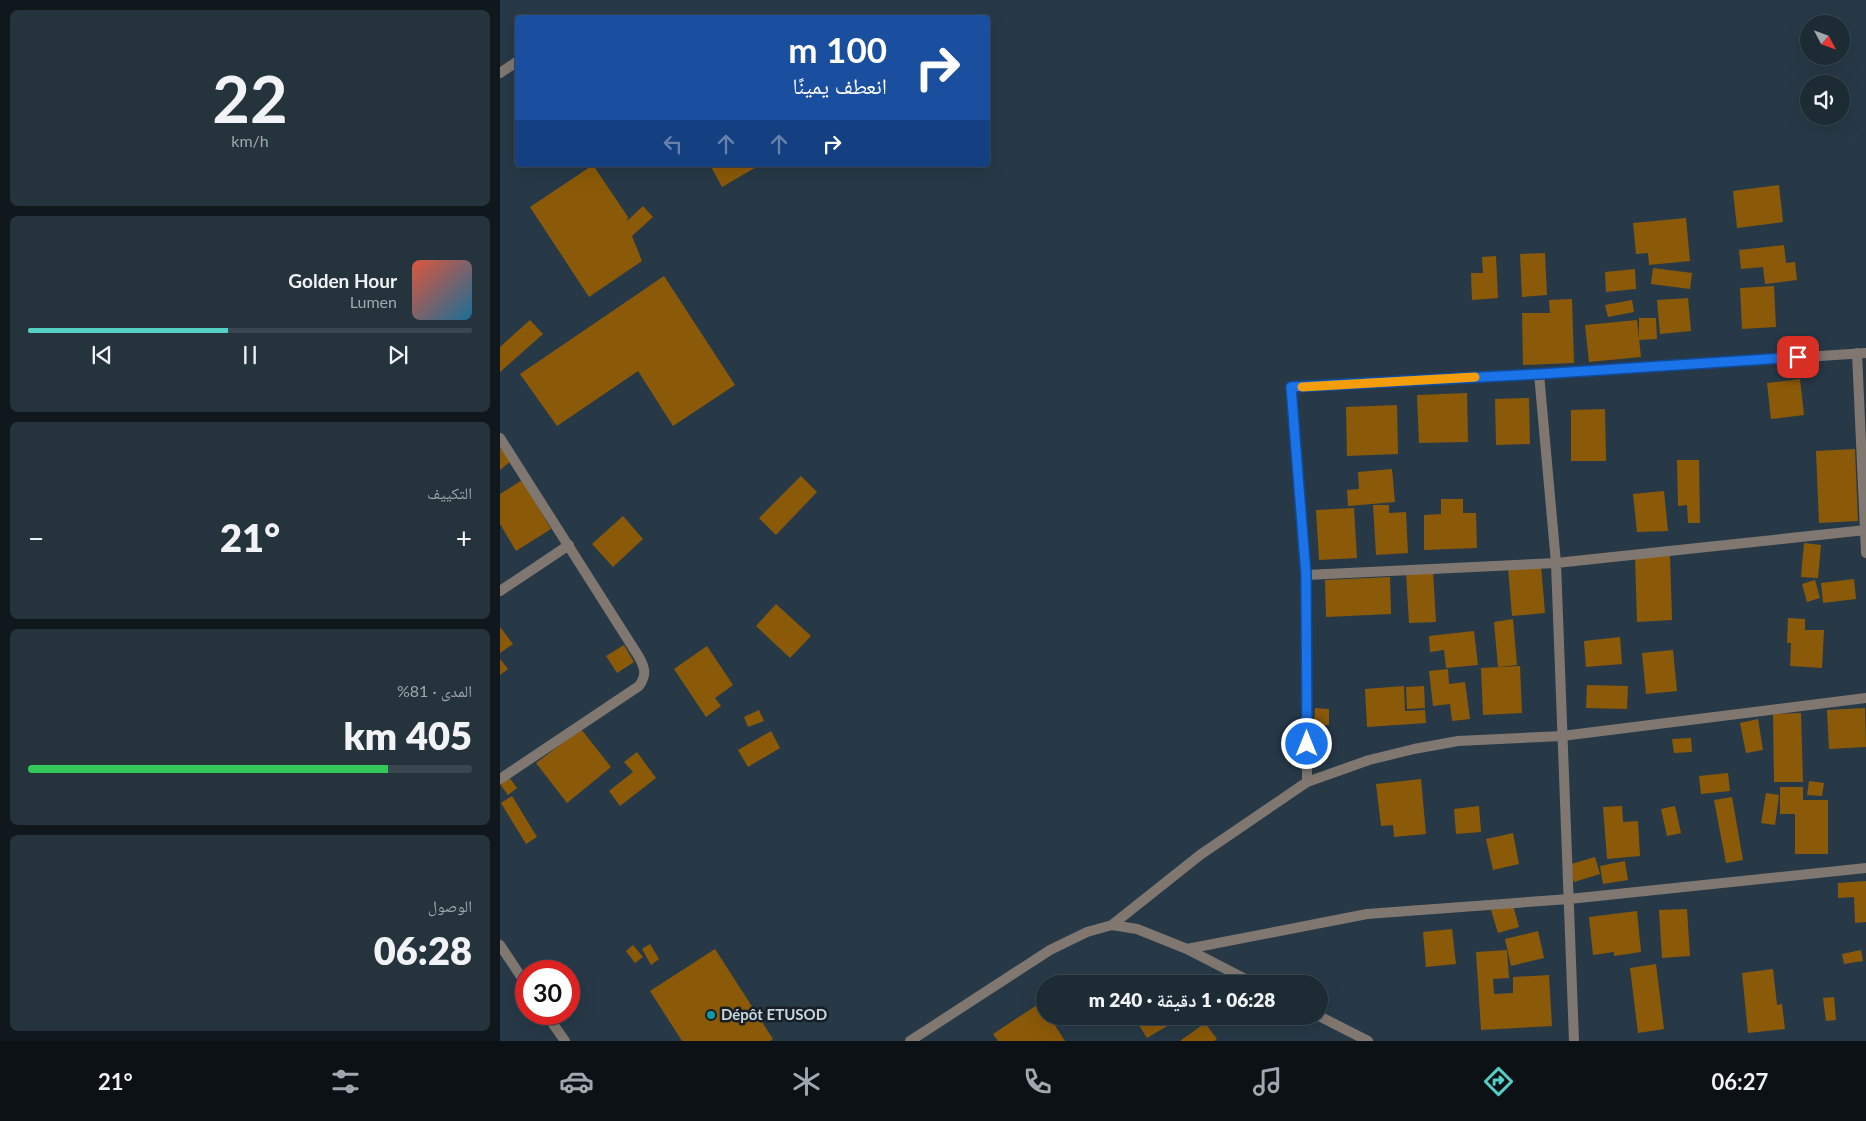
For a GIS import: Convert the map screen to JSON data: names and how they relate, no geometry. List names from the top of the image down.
{
  "places": ["Dépôt ETUSOD"],
  "north": "bottom right",
  "page": {
    "tile": [
      ["22", "km/h"],
      "التكييف",
      ["المدى · 81%", "405 km"],
      ["الوصول", "06:28"]
    ],
    "turn": ["100 m", "انعطف يمينًا"],
    "song": ["Golden Hour", "Lumen"],
    "heat": ["−", "21°", "+"],
    "limit": "30",
    "trip": "06:28 · 1 دقيقة · 240 m",
    "tabs": ["06:27", "21°"]
  }
}
